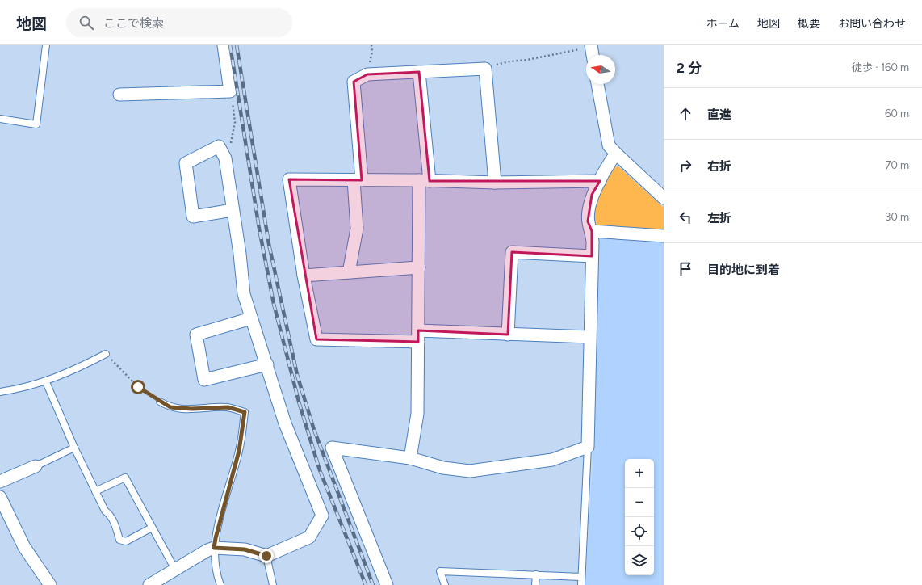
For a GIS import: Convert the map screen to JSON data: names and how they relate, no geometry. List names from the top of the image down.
{
  "north": "left",
  "page": {
    "header": "地図",
    "search": "ここで検索",
    "nav": [
      "ホーム",
      "地図",
      "概要",
      "お問い合わせ"
    ],
    "heading": ["2 分", "徒歩 · 160 m"],
    "list": [
      ["直進", "60 m"],
      ["右折", "70 m"],
      ["左折", "30 m"],
      "目的地に到着"
    ],
    "map_buttons": ["+", "−"]
  }
}
